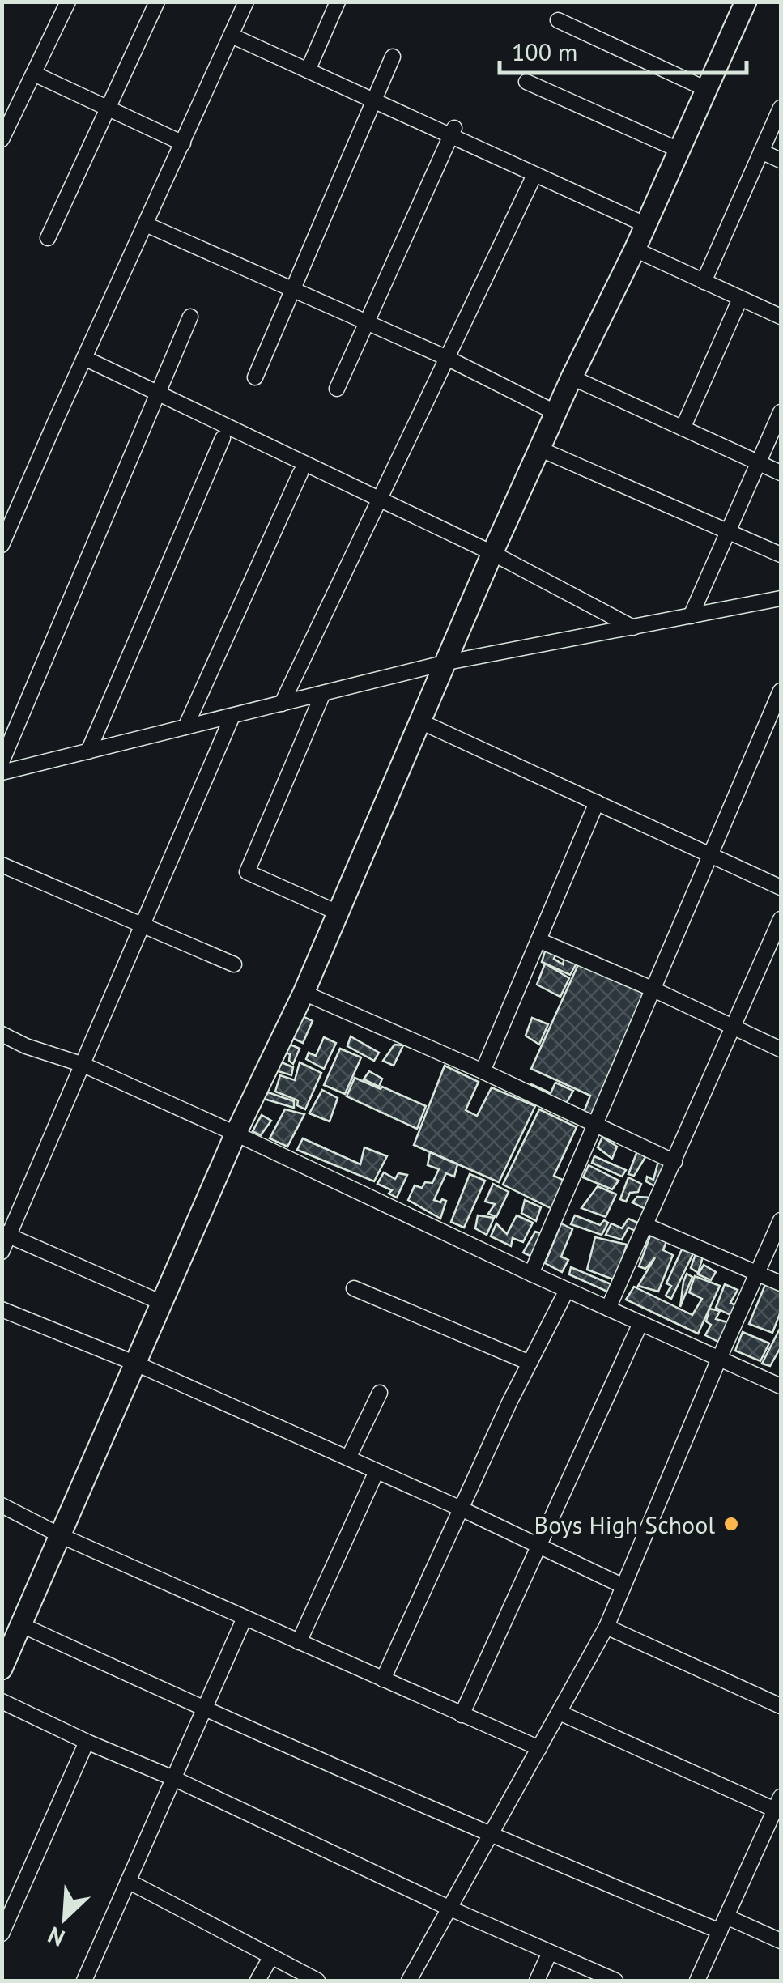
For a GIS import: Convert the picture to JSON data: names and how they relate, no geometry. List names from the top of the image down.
{
  "places": ["Boys High School"],
  "scale_bar": "100 m",
  "north": "bottom left"
}
